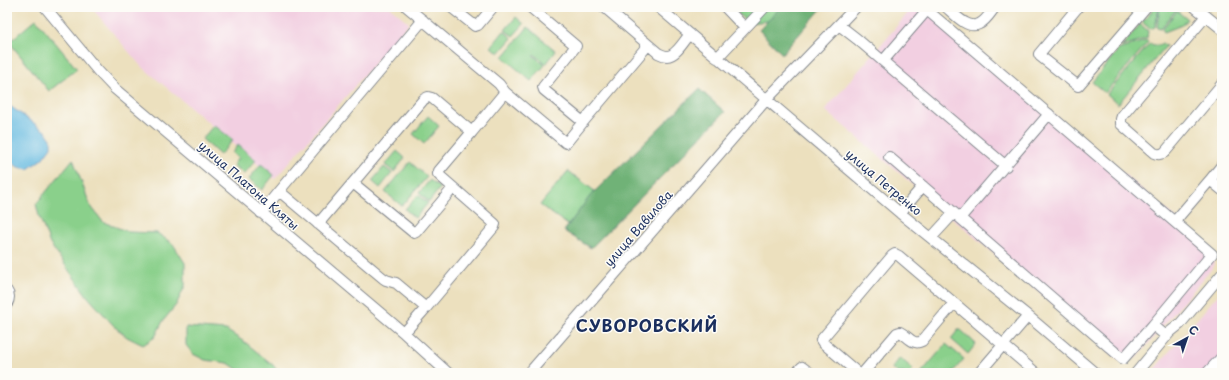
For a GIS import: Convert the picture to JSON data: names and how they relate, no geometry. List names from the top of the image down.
{
  "streets": {
    "street": ["улица Петренко", "улица Платона Кляты", "улица Вавилова"]
  },
  "crossings": [
    ["улица Петренко", "улица Вавилова"]
  ],
  "districts": ["СУВОРОВСКИЙ"],
  "north": "top right"
}
